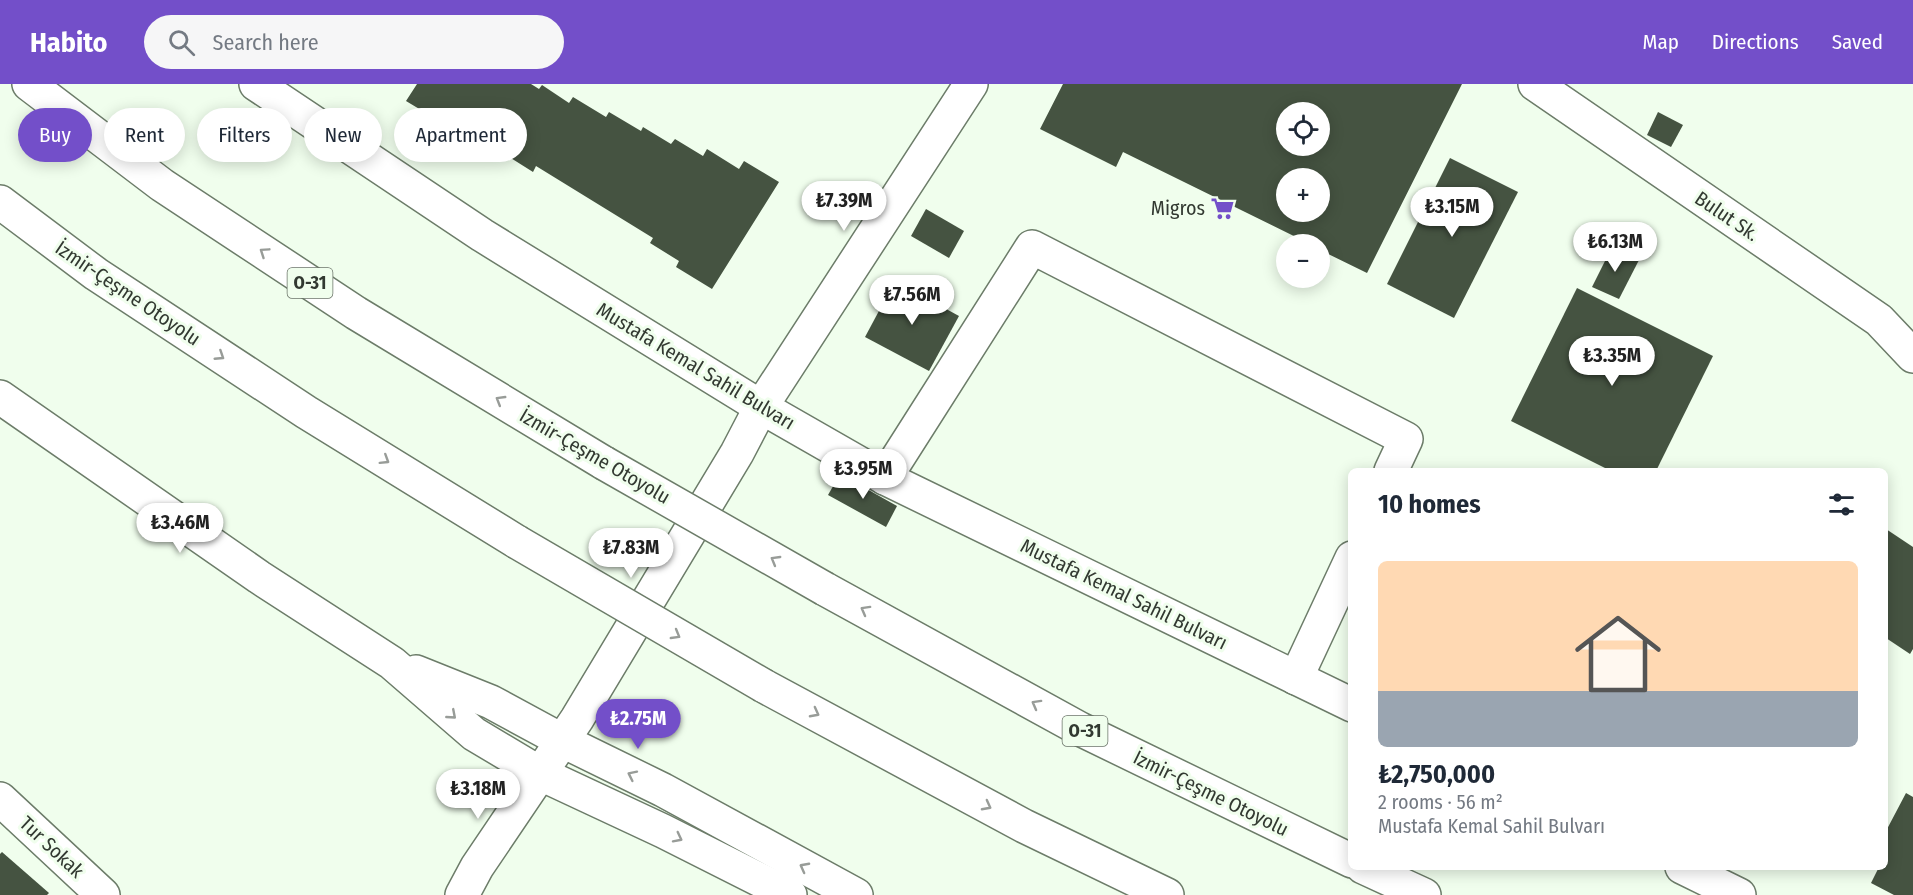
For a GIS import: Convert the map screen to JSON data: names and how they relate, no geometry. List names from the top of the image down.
{
  "streets": {
    "main road": [
      "Bulut Sk.",
      "O-31",
      "İzmir-Çeşme Otoyolu",
      "Mustafa Kemal Sahil Bulvarı",
      "Tur Sokak"
    ]
  },
  "places": {
    "supermarket": ["Migros"]
  },
  "page": {
    "header": "Habito",
    "search": "Search here",
    "nav": ["Map", "Directions", "Saved"],
    "map_buttons": ["+", "−"],
    "chip": [
      "Buy",
      "Rent",
      "Filters",
      "New",
      "Apartment"
    ],
    "price": [
      "₺7.39M",
      "₺3.15M",
      "₺6.13M",
      "₺7.56M",
      "₺3.35M",
      "₺3.95M",
      "₺3.46M",
      "₺7.83M",
      "₺2.75M",
      "₺3.18M"
    ],
    "heading": "10 homes",
    "list": [
      {
        "name": "₺2,750,000",
        "note": "2 rooms · 56 m² · Mustafa Kemal Sahil Bulvarı"
      }
    ]
  }
}
